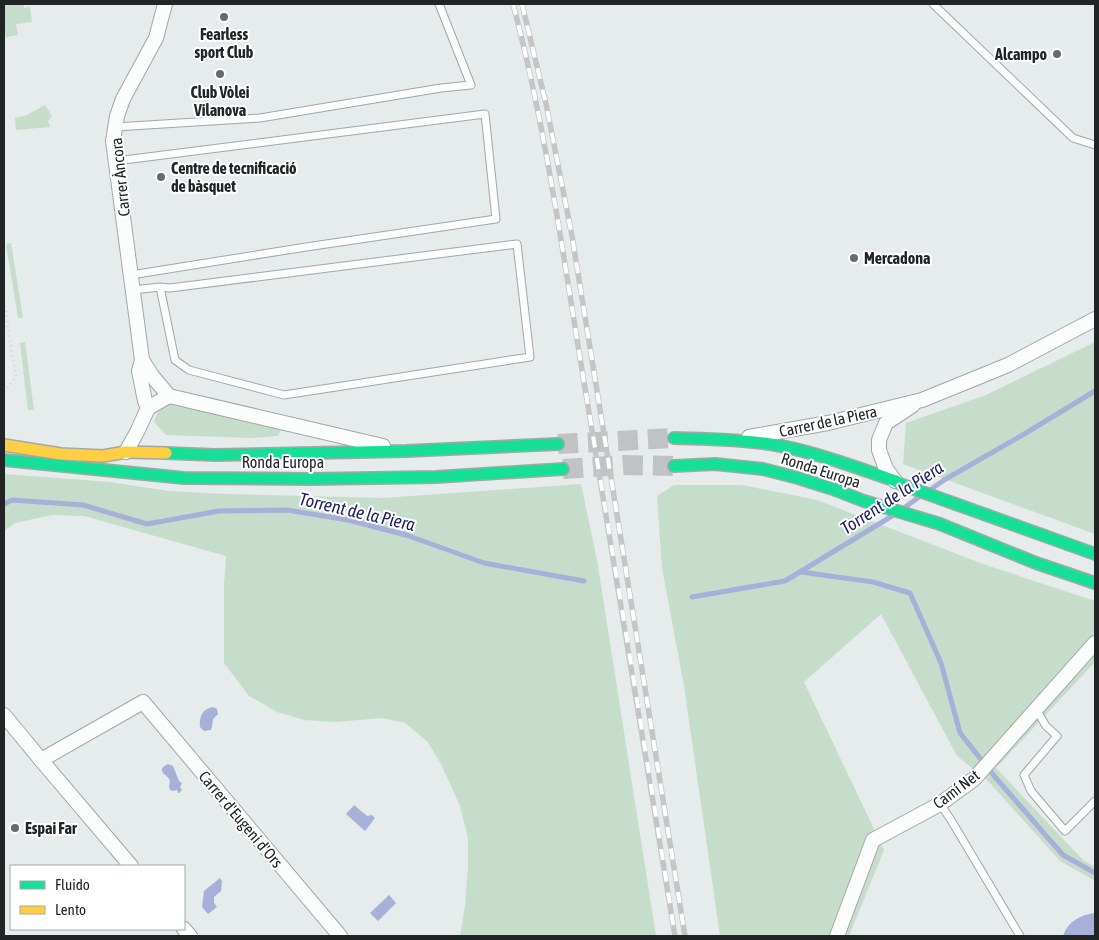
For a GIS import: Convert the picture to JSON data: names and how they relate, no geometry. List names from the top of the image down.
{
  "streets": {
    "street": [
      "Carrer Àncora",
      "Carrer de la Piera",
      "Ronda Europa",
      "Camí Net",
      "Carrer d'Eugeni d'Ors"
    ]
  },
  "crossings": [
    ["Carrer de la Piera", "Ronda Europa"]
  ],
  "water": ["Torrent de la Piera"],
  "places": [
    "Fearless sport Club",
    "Alcampo",
    "Club Vòlei Vilanova",
    "Centre de tecnificació de bàsquet",
    "Mercadona",
    "Espai Far"
  ],
  "legend": ["Fluido", "Lento"]
}
